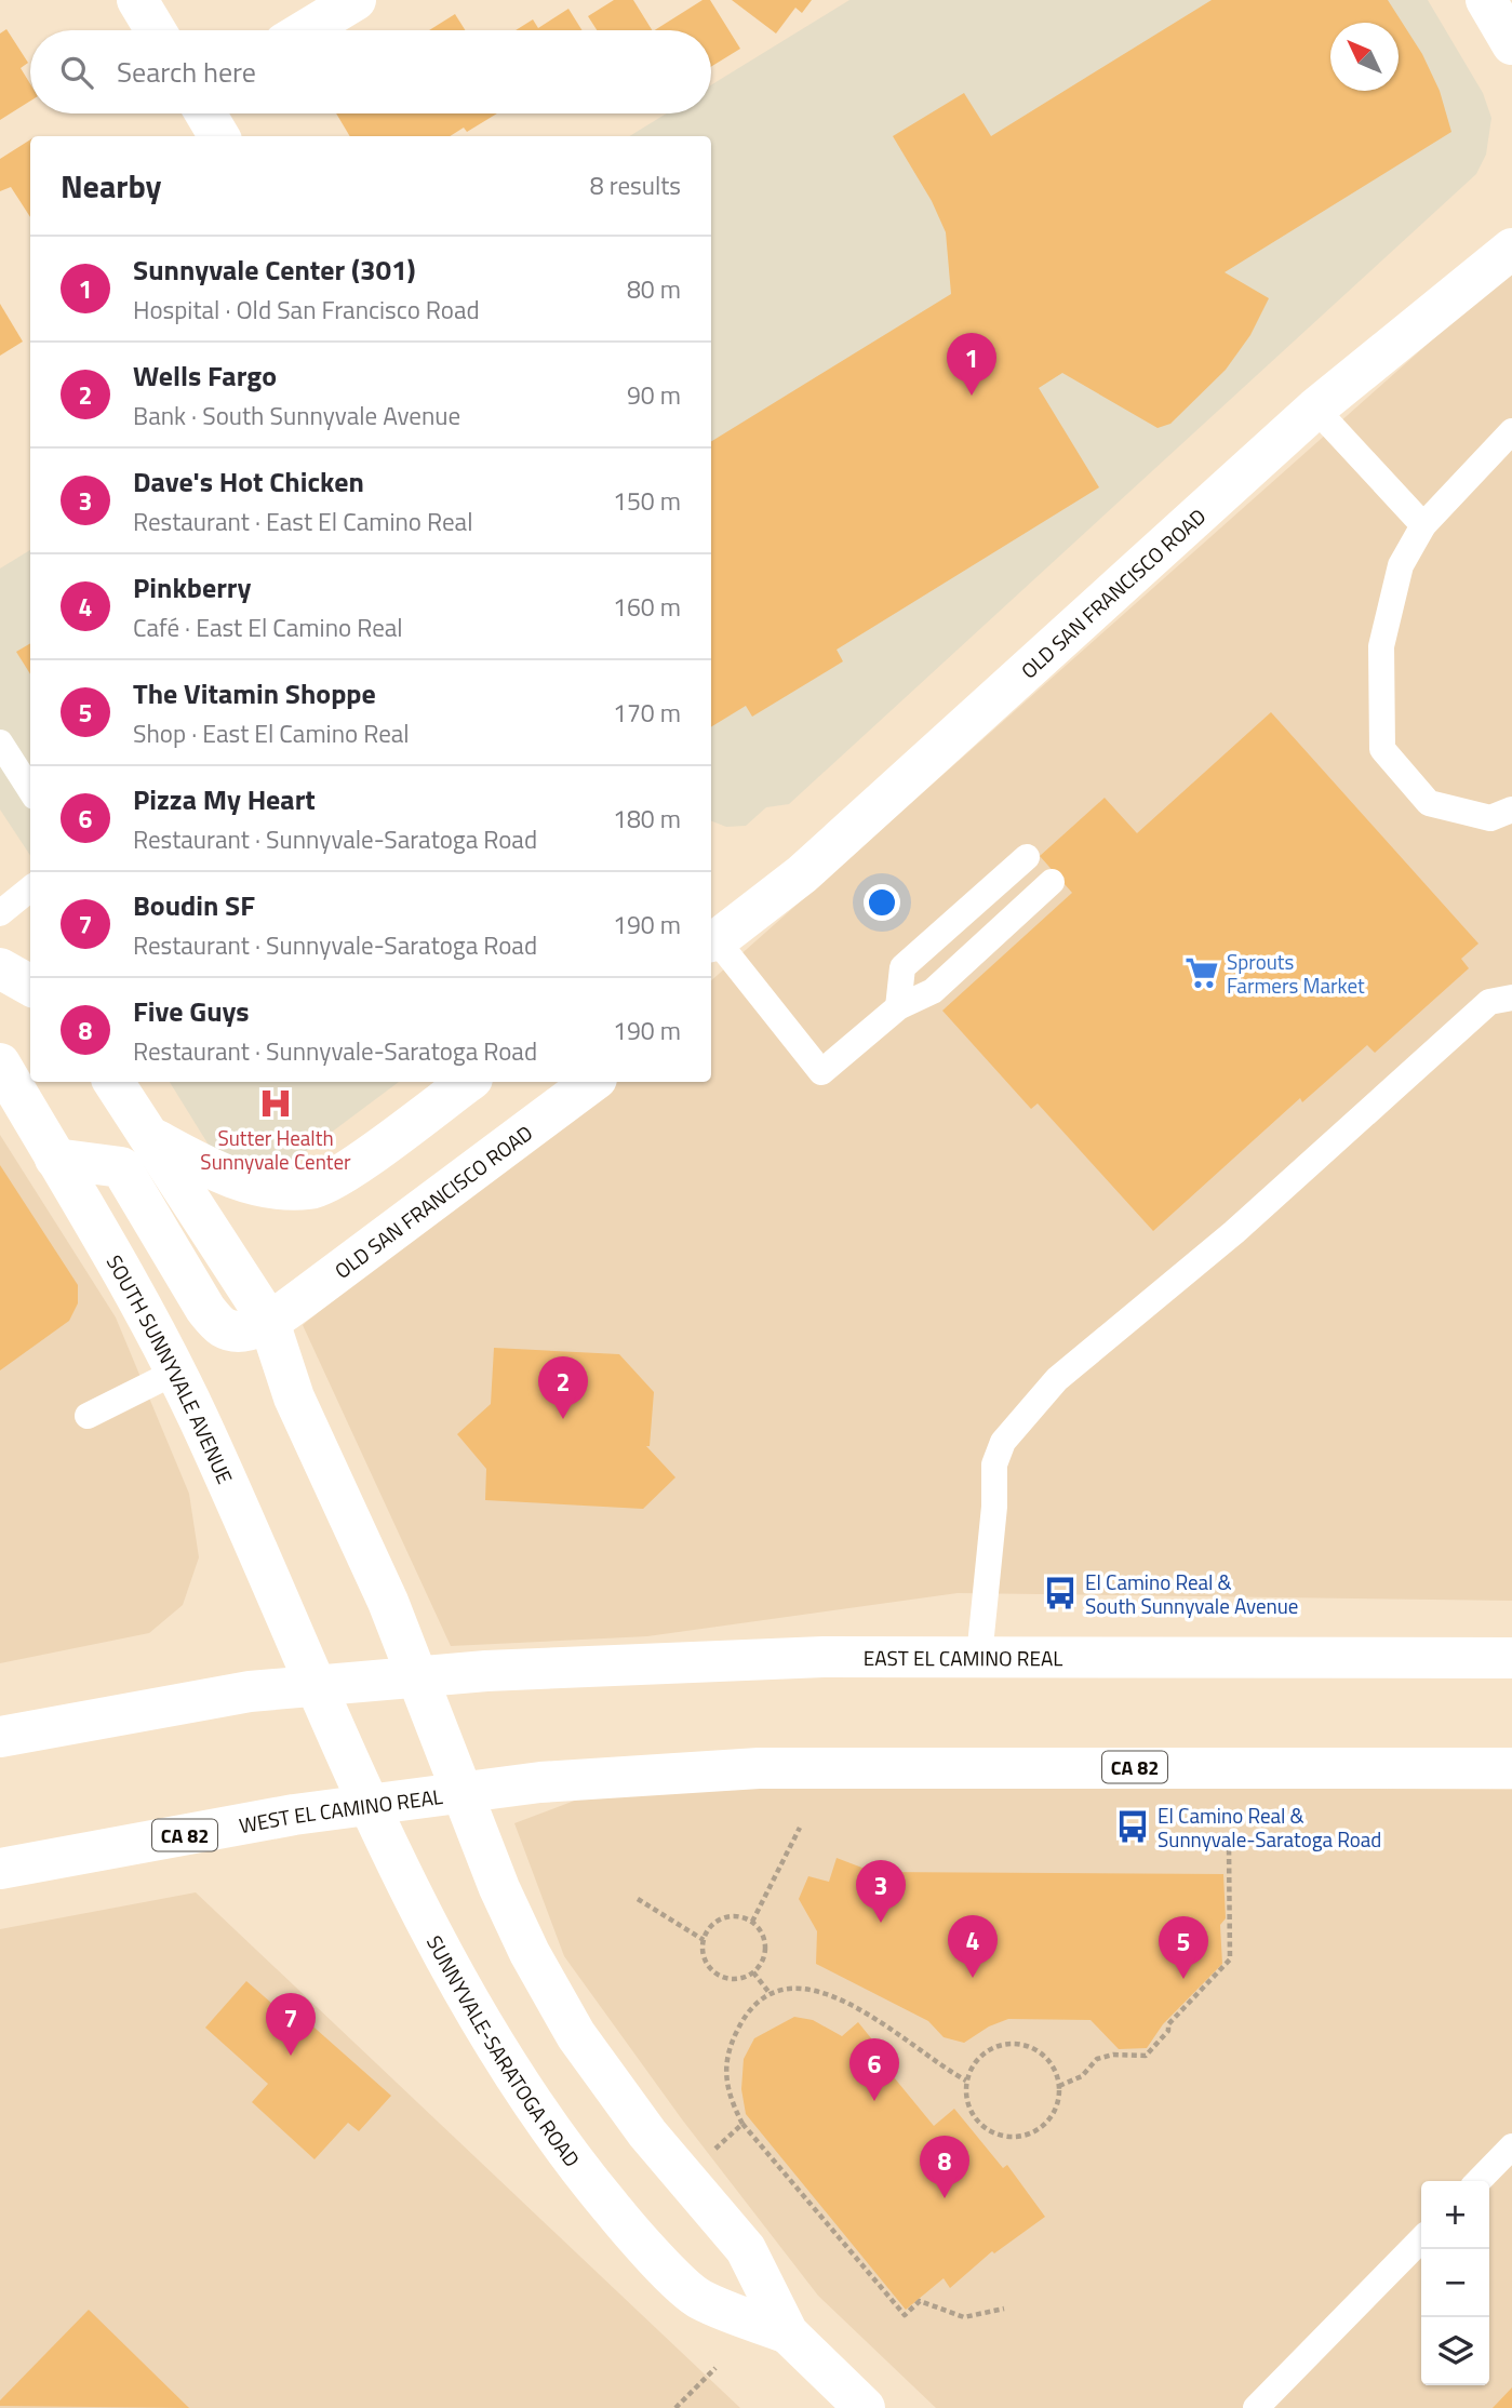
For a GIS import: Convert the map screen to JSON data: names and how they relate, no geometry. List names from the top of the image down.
{
  "streets": {
    "main road": [
      "OLD SAN FRANCISCO ROAD",
      "SOUTH SUNNYVALE AVENUE",
      "EAST EL CAMINO REAL",
      "CA 82",
      "WEST EL CAMINO REAL",
      "SUNNYVALE-SARATOGA ROAD"
    ]
  },
  "crossings": [
    ["SOUTH SUNNYVALE AVENUE", "SUNNYVALE-SARATOGA ROAD"],
    ["EAST EL CAMINO REAL", "SUNNYVALE-SARATOGA ROAD"],
    ["CA 82", "WEST EL CAMINO REAL"],
    ["CA 82", "SUNNYVALE-SARATOGA ROAD"],
    ["WEST EL CAMINO REAL", "SUNNYVALE-SARATOGA ROAD"]
  ],
  "places": {
    "supermarket": ["Sprouts Farmers Market"],
    "hospital": ["Sutter Health Sunnyvale Center"],
    "bus stop": ["El Camino Real & South Sunnyvale Avenue", "El Camino Real & Sunnyvale-Saratoga Road"]
  },
  "north": "top left",
  "page": {
    "search": "Search here",
    "heading": ["Nearby", "8 results"],
    "list": [
      {
        "mark": "1",
        "name": "Sunnyvale Center (301)",
        "note": "Hospital · Old San Francisco Road",
        "value": "80 m"
      },
      {
        "mark": "2",
        "name": "Wells Fargo",
        "note": "Bank · South Sunnyvale Avenue",
        "value": "90 m"
      },
      {
        "mark": "3",
        "name": "Dave's Hot Chicken",
        "note": "Restaurant · East El Camino Real",
        "value": "150 m"
      },
      {
        "mark": "4",
        "name": "Pinkberry",
        "note": "Café · East El Camino Real",
        "value": "160 m"
      },
      {
        "mark": "5",
        "name": "The Vitamin Shoppe",
        "note": "Shop · East El Camino Real",
        "value": "170 m"
      },
      {
        "mark": "6",
        "name": "Pizza My Heart",
        "note": "Restaurant · Sunnyvale-Saratoga Road",
        "value": "180 m"
      },
      {
        "mark": "7",
        "name": "Boudin SF",
        "note": "Restaurant · Sunnyvale-Saratoga Road",
        "value": "190 m"
      },
      {
        "mark": "8",
        "name": "Five Guys",
        "note": "Restaurant · Sunnyvale-Saratoga Road",
        "value": "190 m"
      }
    ],
    "pins": [
      "1",
      "2",
      "3",
      "4",
      "5",
      "7",
      "6",
      "8"
    ],
    "map_buttons": ["+", "−"]
  }
}
